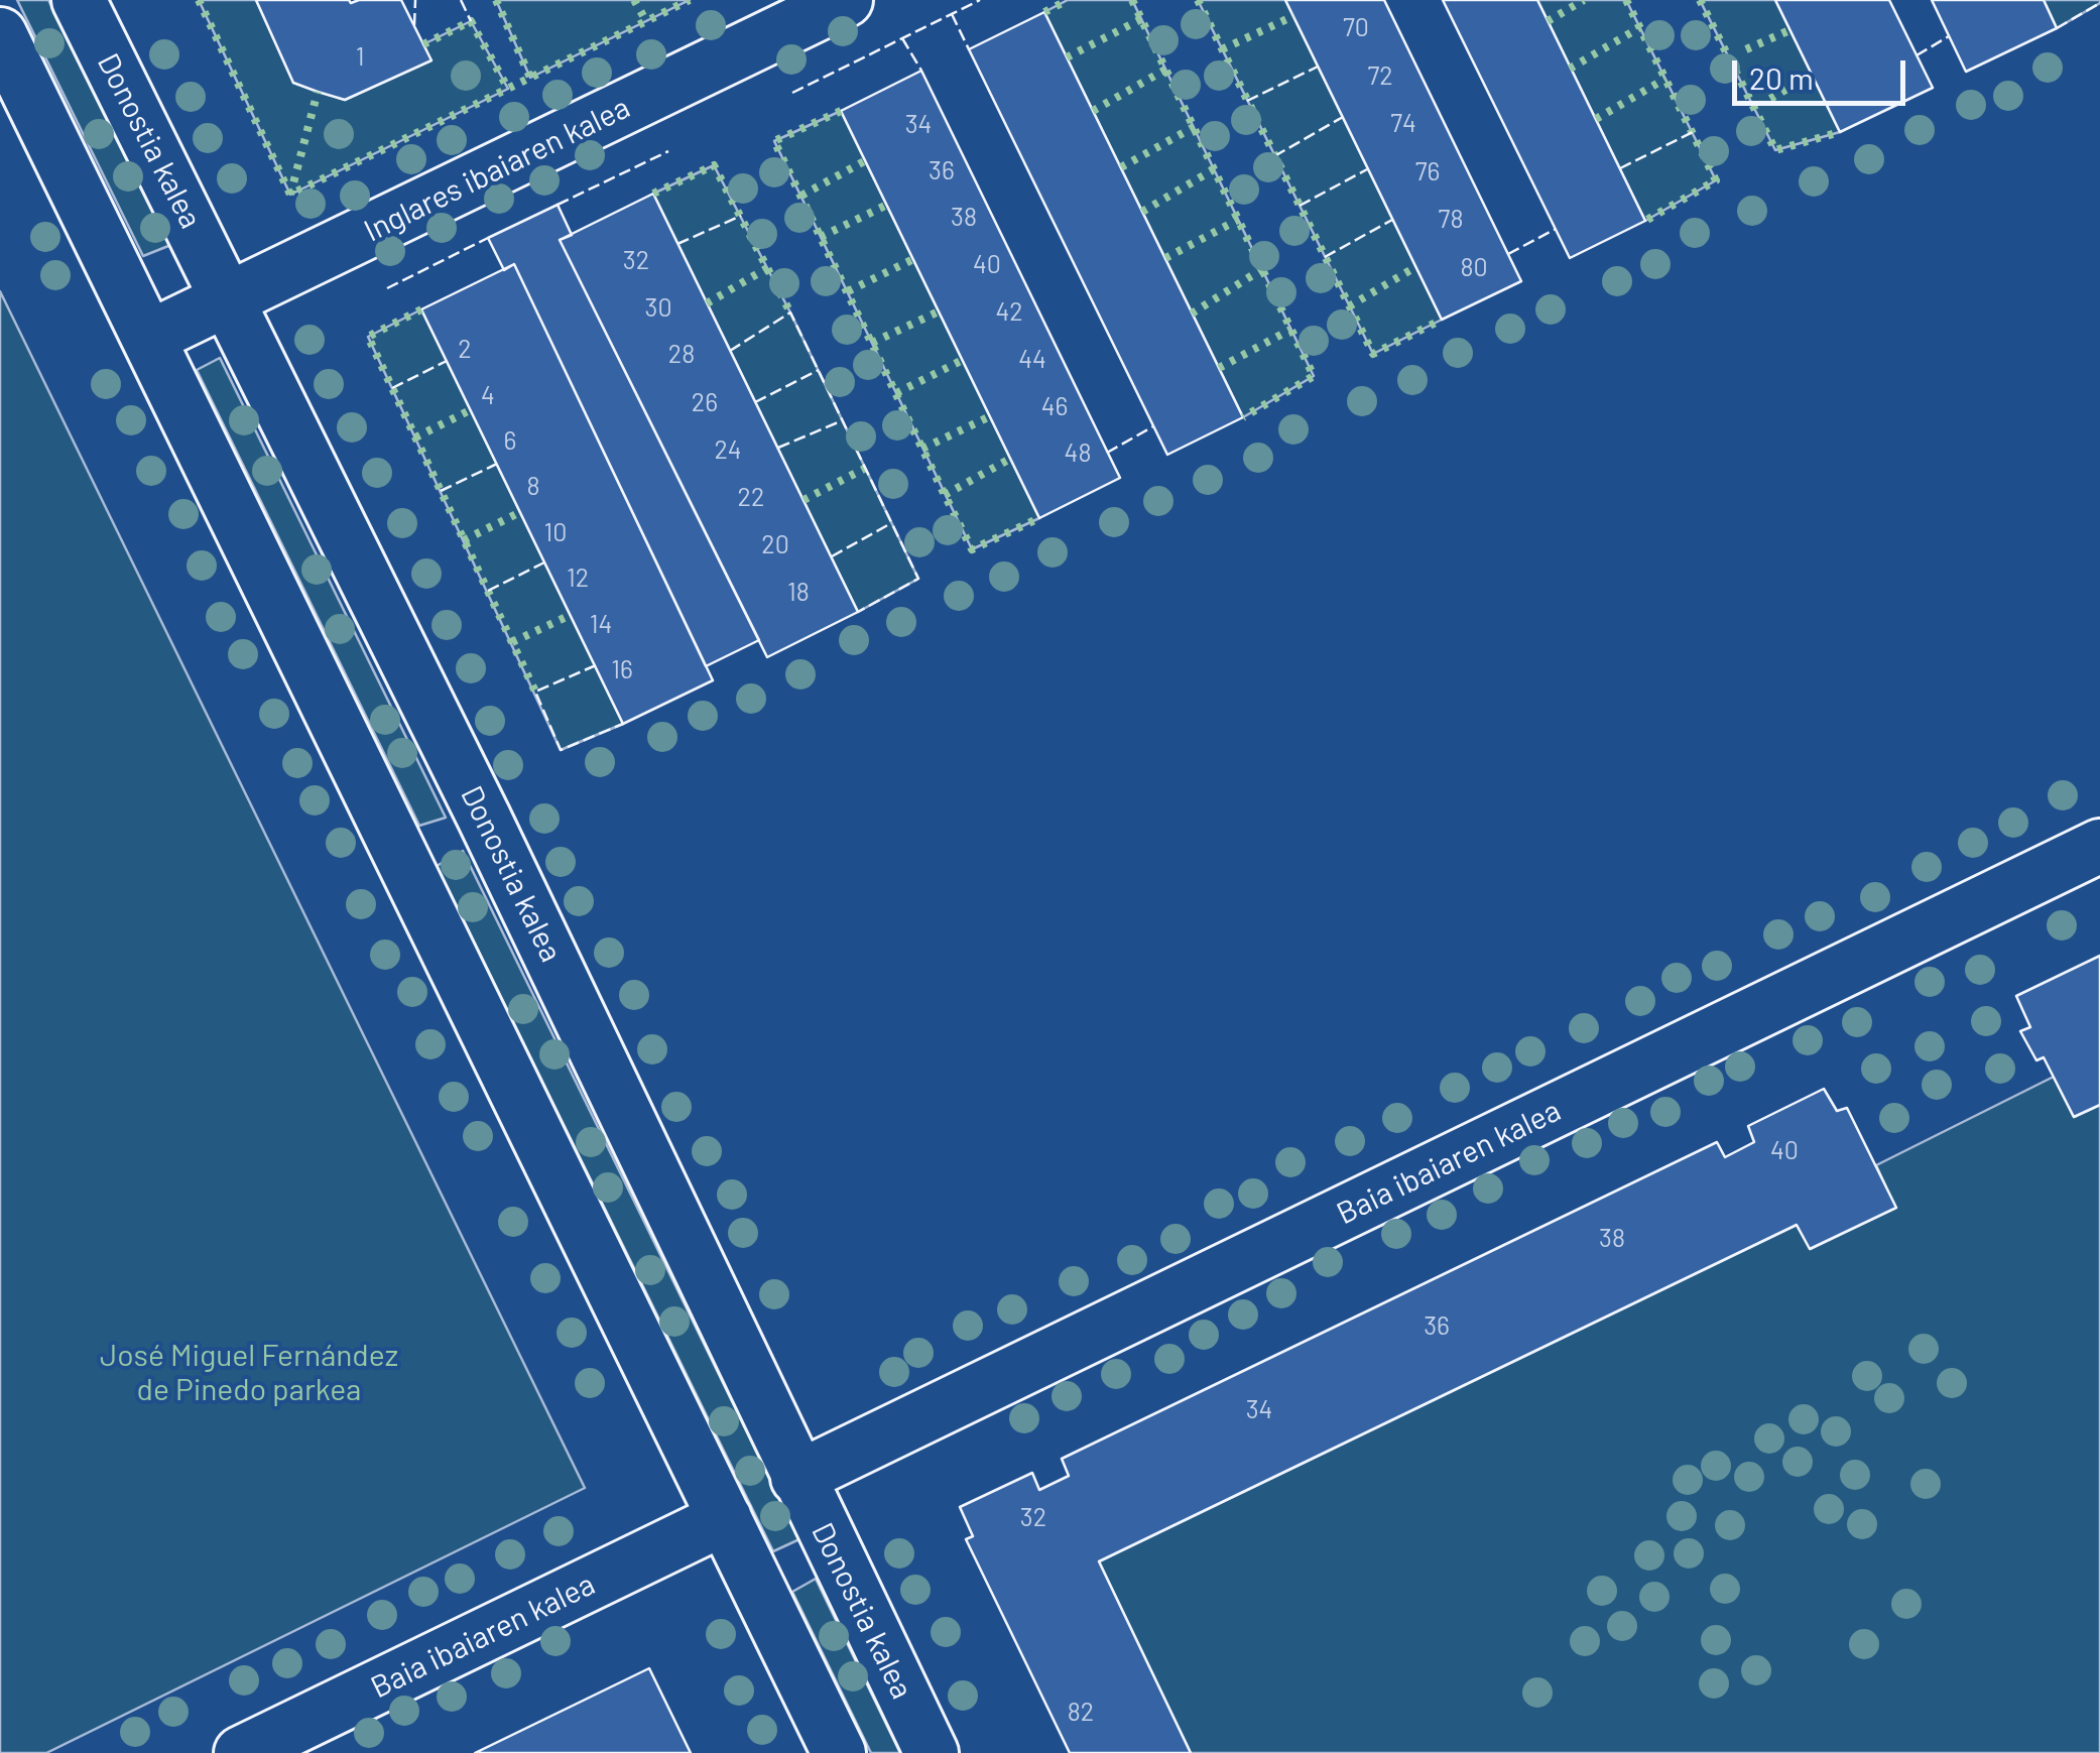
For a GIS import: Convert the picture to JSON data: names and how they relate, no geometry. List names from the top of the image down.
{
  "streets": {
    "street": ["Donostia kalea", "Inglares ibaiaren kalea", "Baia ibaiaren kalea"]
  },
  "crossings": [
    ["Donostia kalea", "Inglares ibaiaren kalea"],
    ["Donostia kalea", "Baia ibaiaren kalea"]
  ],
  "parks": ["José Miguel Fernández de Pinedo parkea"],
  "house_numbers": [
    "70",
    "1",
    "72",
    "74",
    "34",
    "36",
    "76",
    "38",
    "78",
    "32",
    "40",
    "80",
    "30",
    "42",
    "2",
    "28",
    "44",
    "4",
    "26",
    "46",
    "6",
    "24",
    "48",
    "8",
    "22",
    "10",
    "20",
    "12",
    "18",
    "14",
    "16",
    "40",
    "38",
    "36",
    "34",
    "32",
    "82"
  ],
  "scale_bar": "20 m"
}
